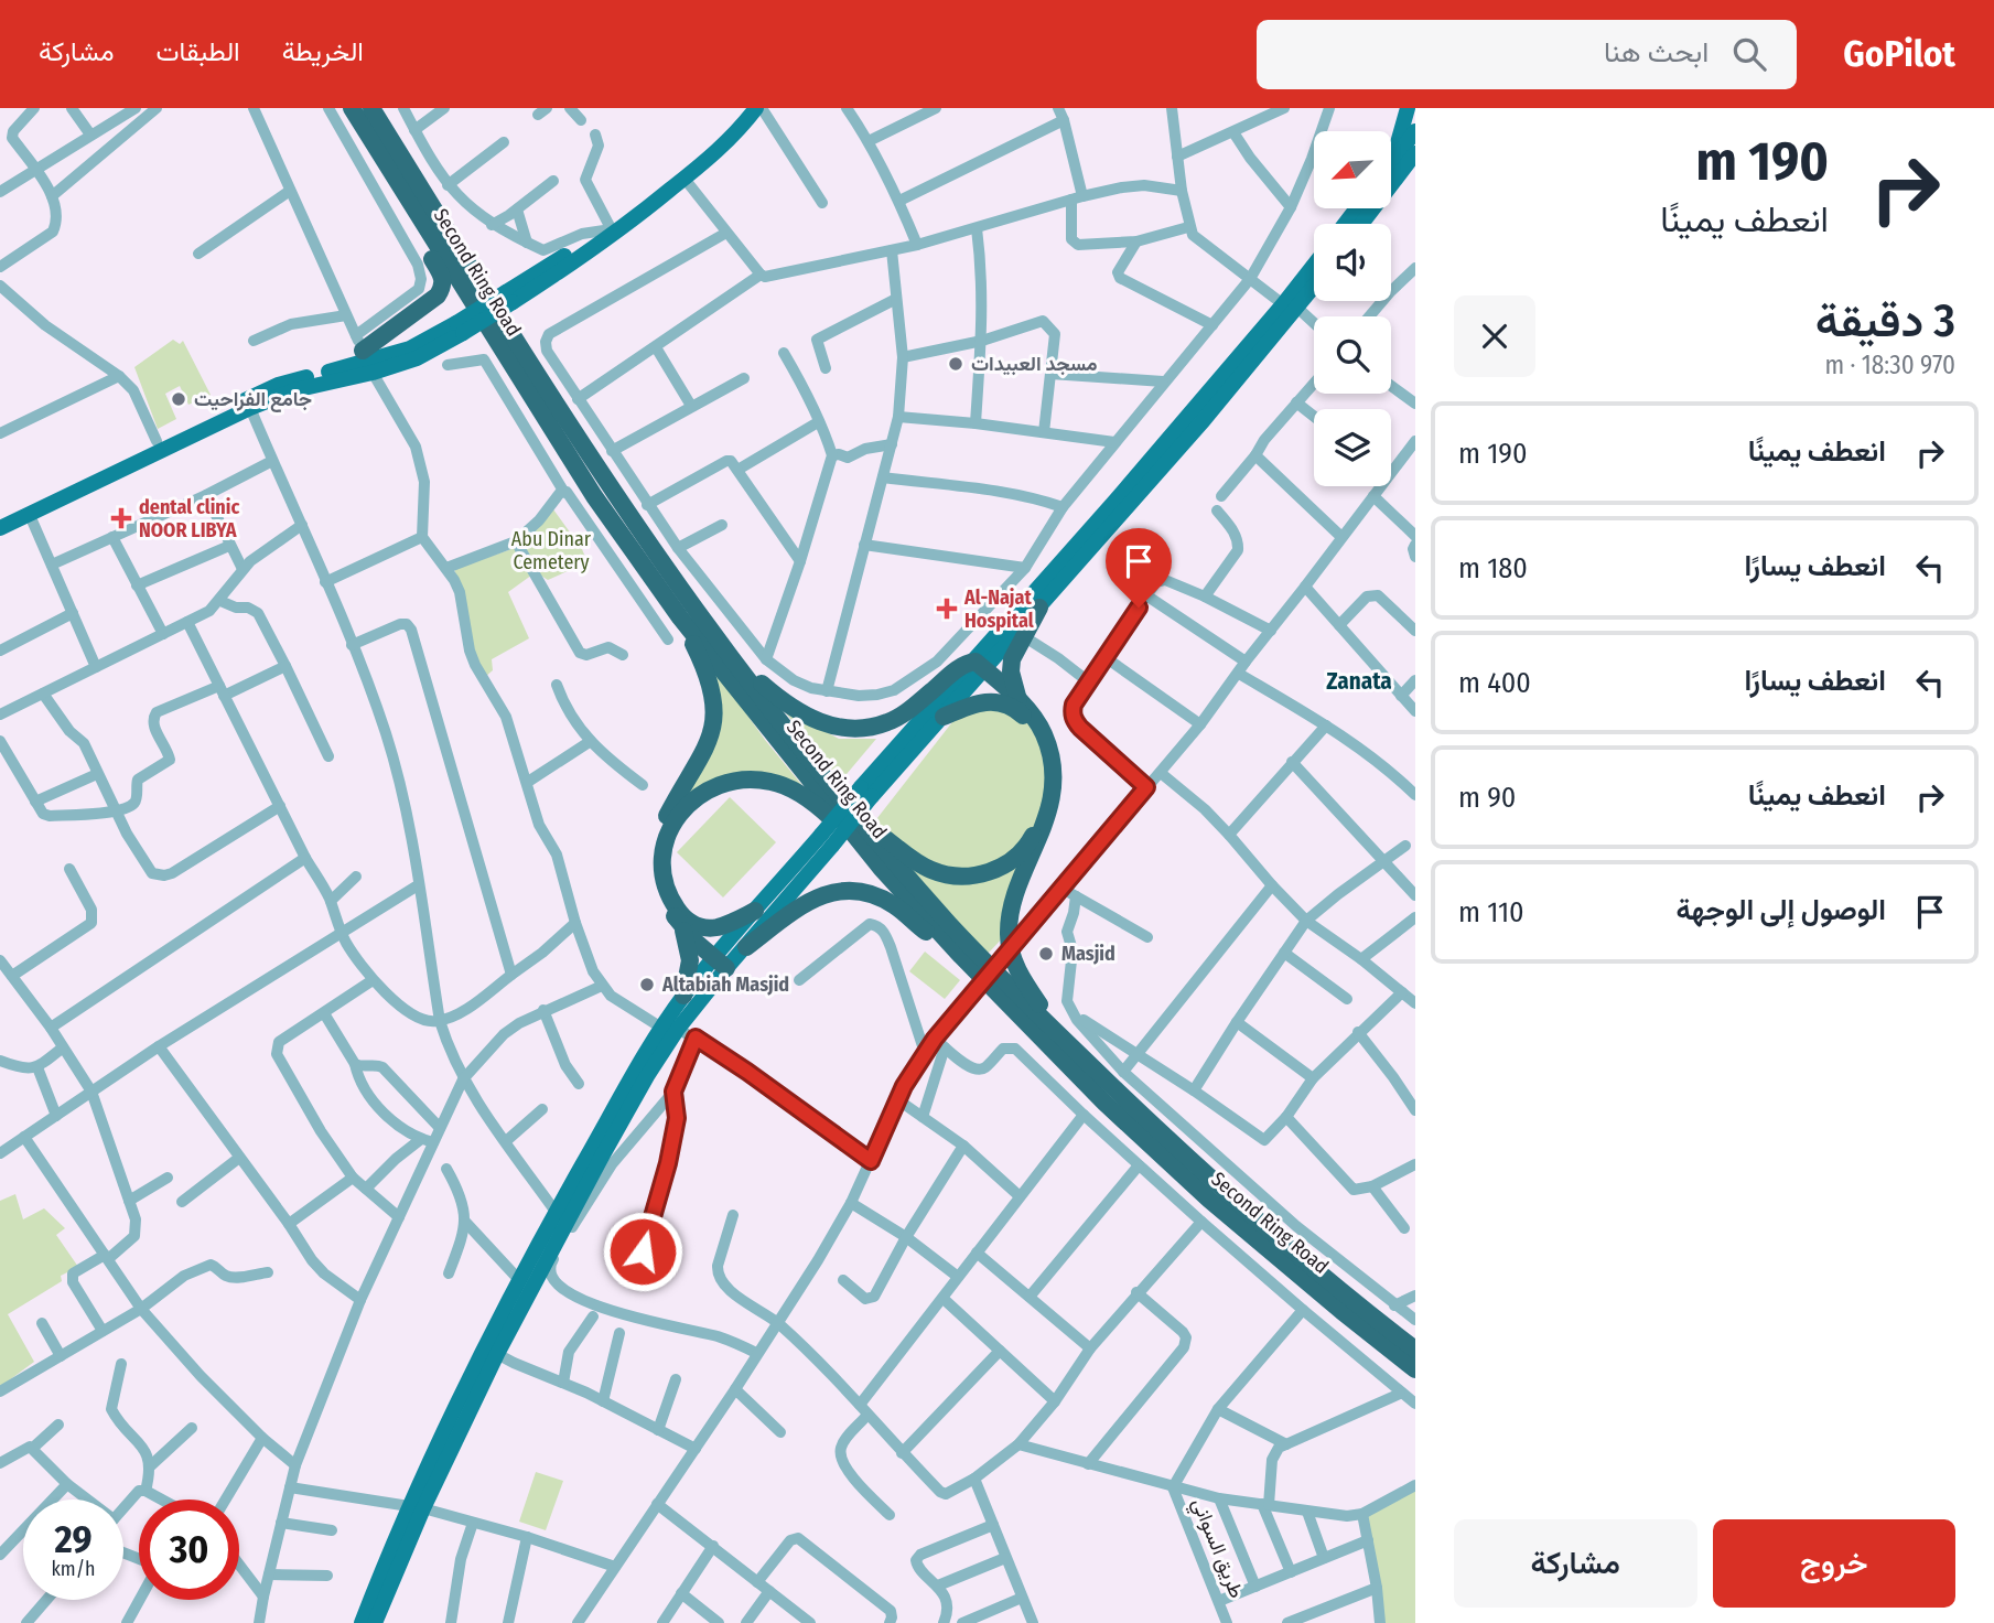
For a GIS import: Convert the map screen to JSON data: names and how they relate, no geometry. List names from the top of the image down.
{
  "streets": {
    "highway": ["Second Ring Road"],
    "street": ["طريق السواني"]
  },
  "districts": ["Zanata"],
  "parks": ["Abu Dinar Cemetery"],
  "places": {
    "other": [
      "مسجد العبيدات",
      "جامع الفراحيت",
      "Masjid",
      "Altabiah Masjid"
    ],
    "health": ["dental clinic NOOR LIBYA", "Al-Najat Hospital"]
  },
  "north": "bottom left",
  "page": {
    "header": "GoPilot",
    "search": "ابحث هنا",
    "nav": ["الخريطة", "الطبقات", "مشاركة"],
    "turn": ["190 m", "انعطف يمينًا"],
    "heading": ["3 دقيقة", "970 m · 18:30"],
    "list": [
      {
        "name": "انعطف يمينًا",
        "value": "190 m"
      },
      {
        "name": "انعطف يسارًا",
        "value": "180 m"
      },
      {
        "name": "انعطف يسارًا",
        "value": "400 m"
      },
      {
        "name": "انعطف يمينًا",
        "value": "90 m"
      },
      {
        "name": "الوصول إلى الوجهة",
        "value": "110 m"
      }
    ],
    "speed": "29 km/h",
    "limit": "30",
    "buttons": ["خروج", "مشاركة"]
  }
}
